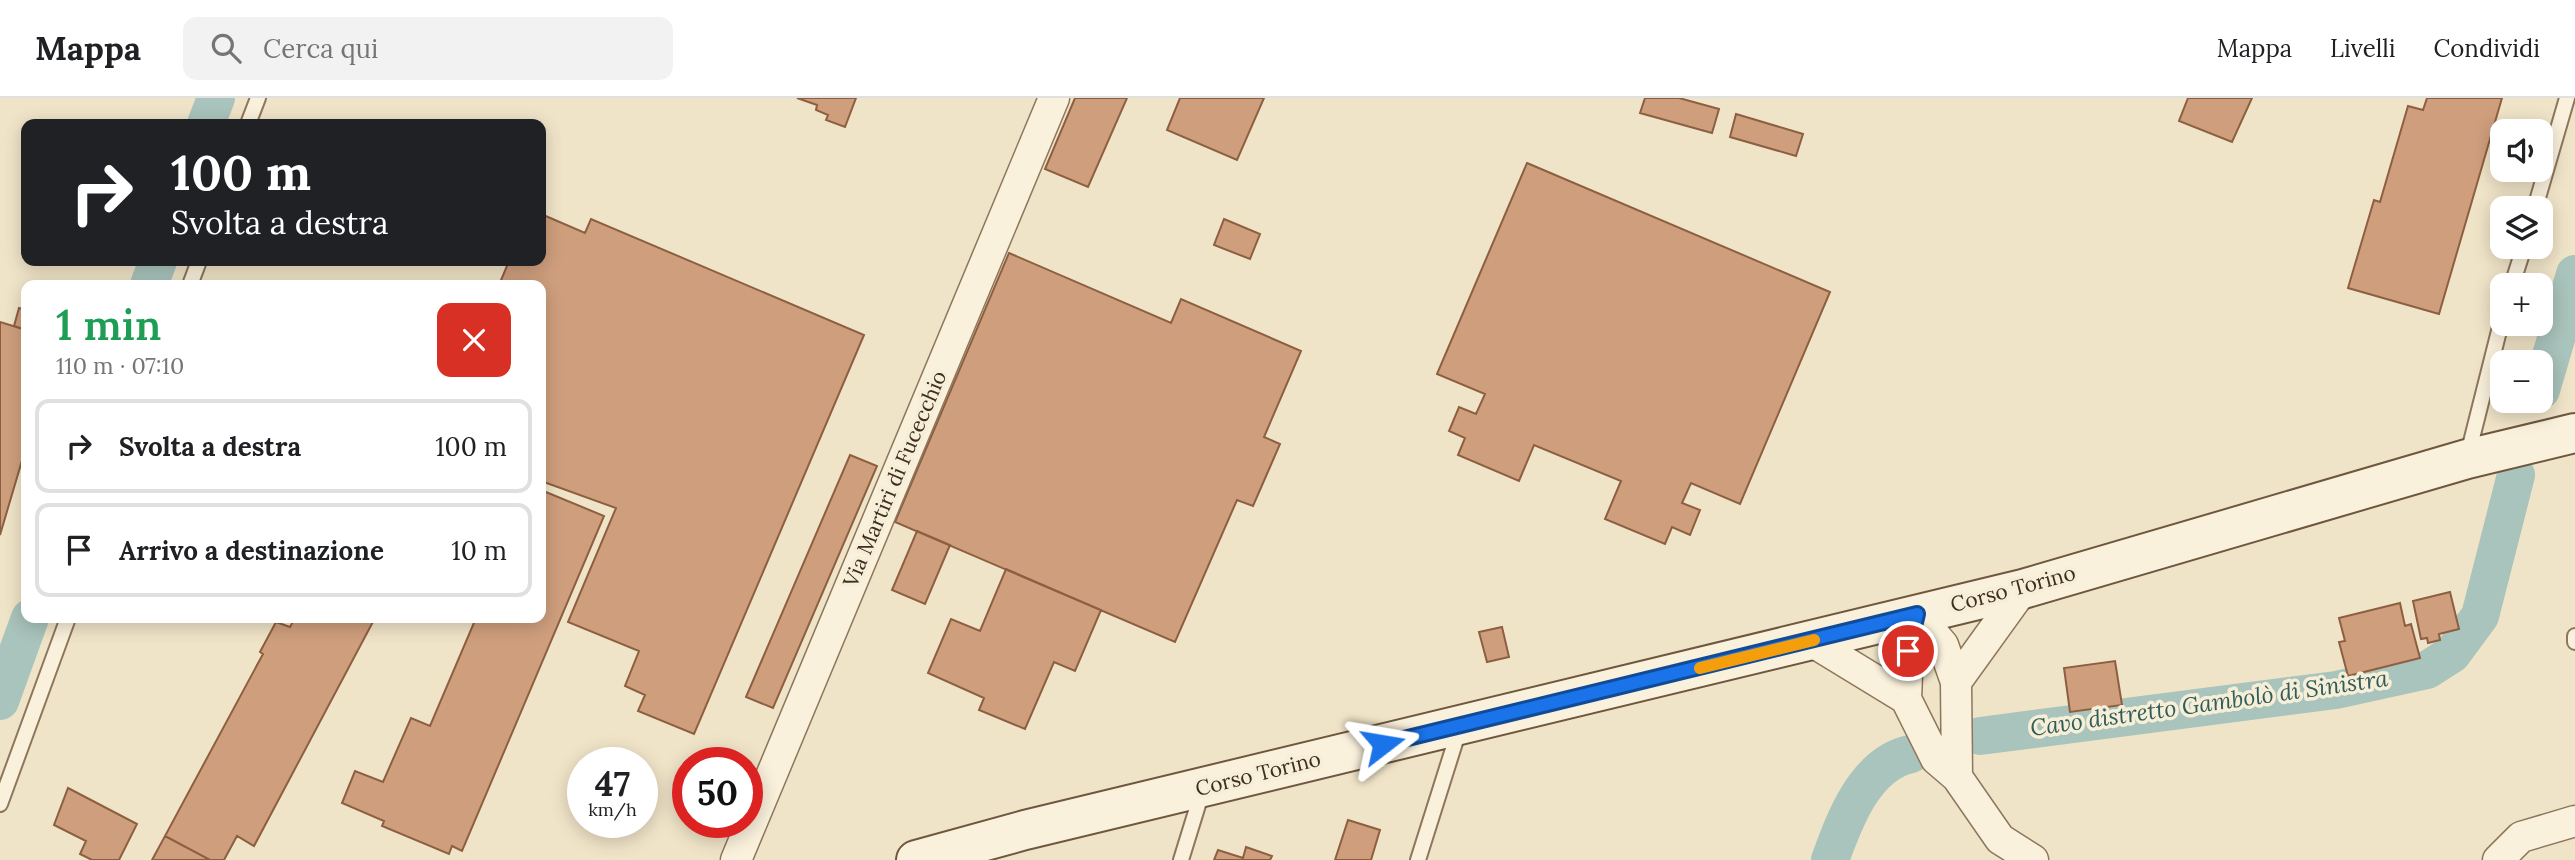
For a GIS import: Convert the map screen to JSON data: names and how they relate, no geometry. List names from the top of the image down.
{
  "streets": {
    "main road": ["Corso Torino"],
    "street": ["Via Martiri di Fucecchio"]
  },
  "water": ["Cavo distretto Gambolò di Sinistra"],
  "page": {
    "header": "Mappa",
    "search": "Cerca qui",
    "nav": ["Mappa", "Livelli", "Condividi"],
    "map_buttons": ["+", "−"],
    "turn": ["100 m", "Svolta a destra"],
    "heading": ["1 min", "110 m · 07:10"],
    "list": [
      {
        "name": "Svolta a destra",
        "value": "100 m"
      },
      {
        "name": "Arrivo a destinazione",
        "value": "10 m"
      }
    ],
    "speed": "47 km/h",
    "limit": "50"
  }
}
